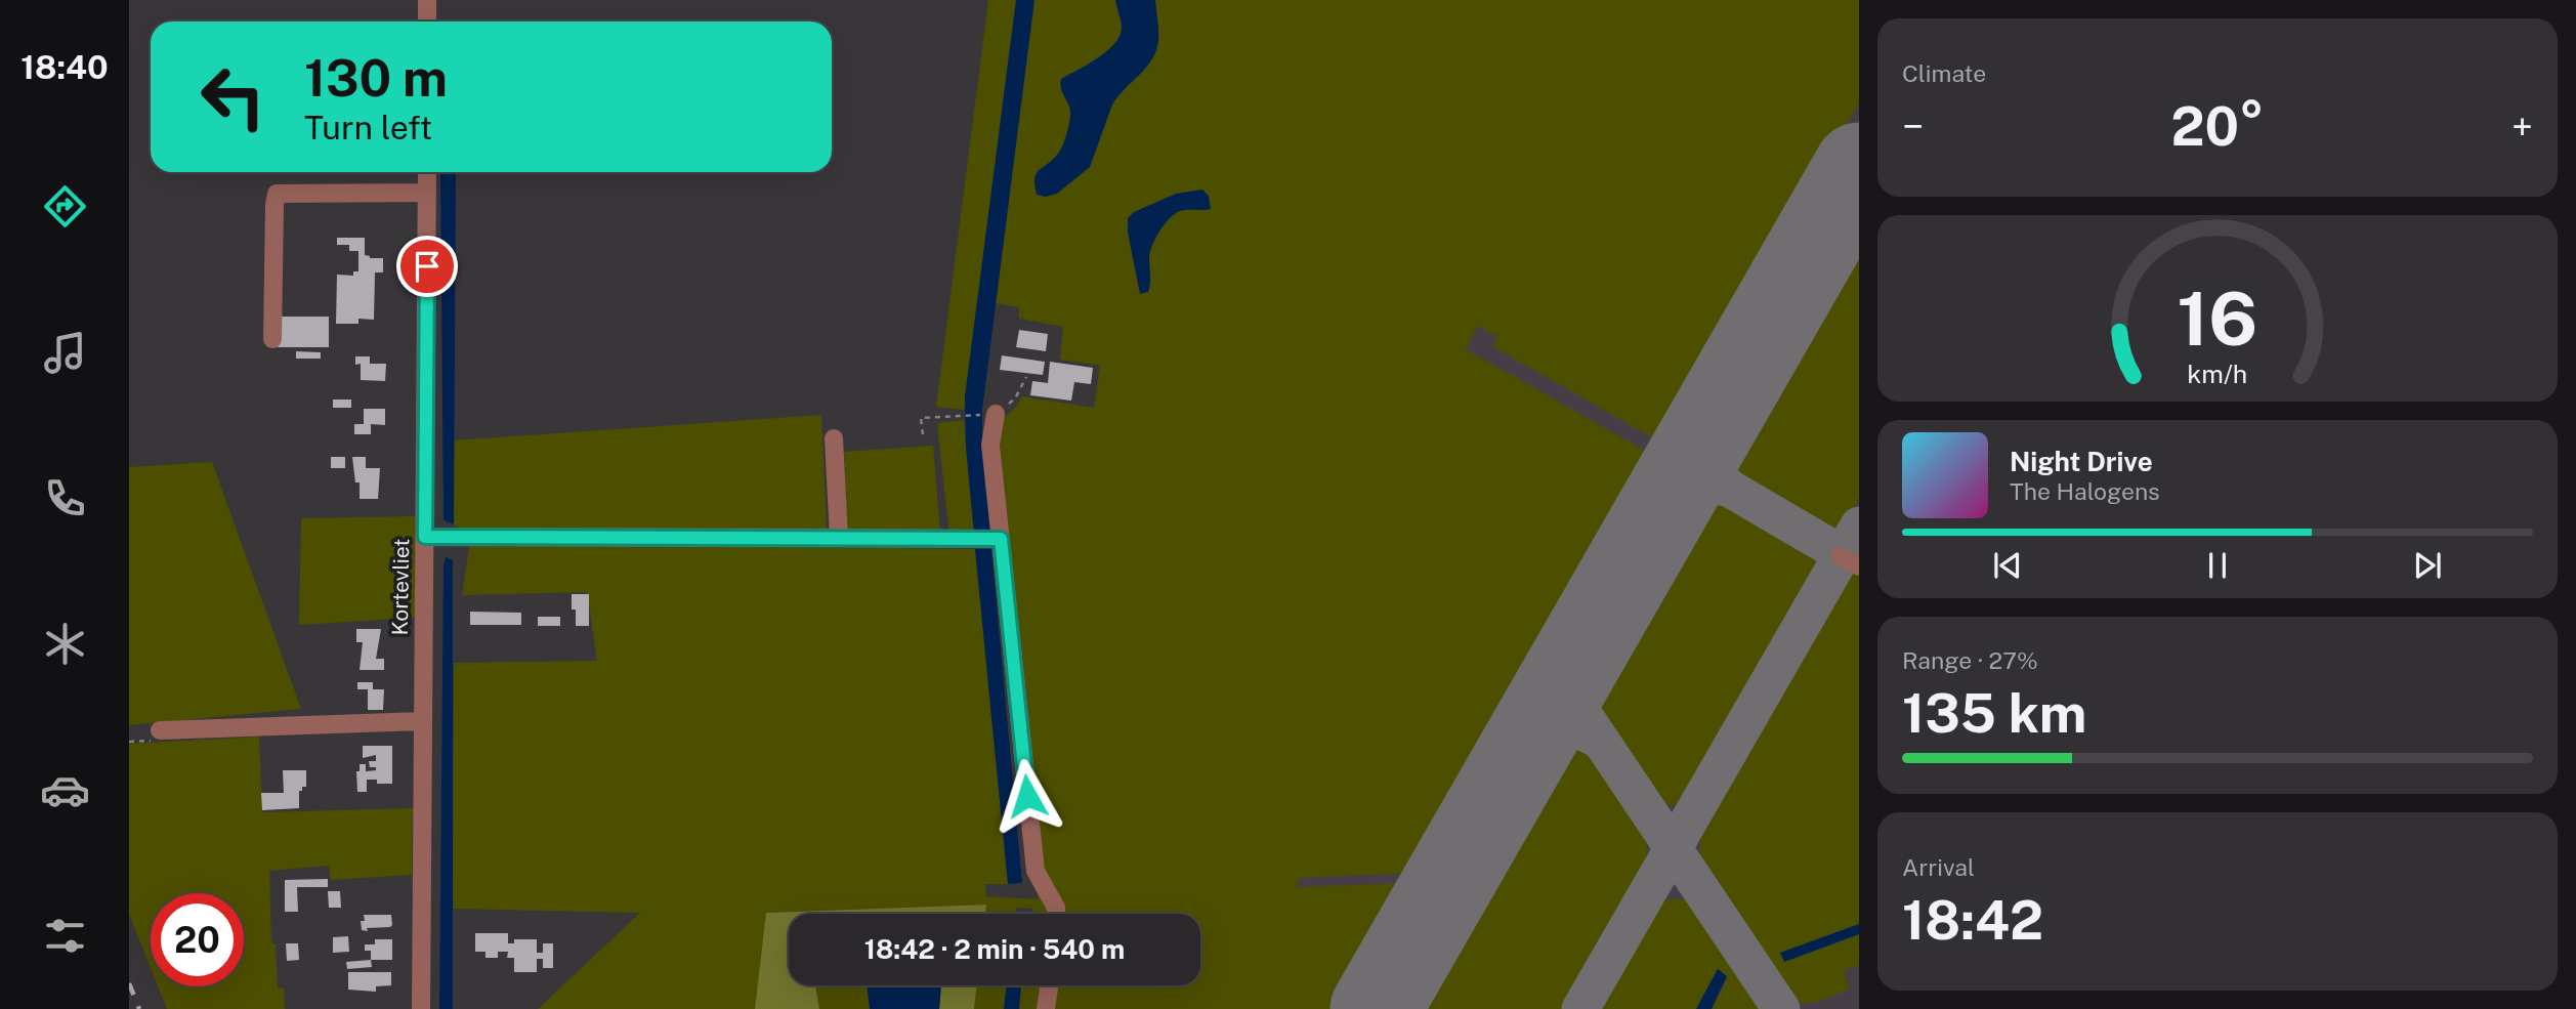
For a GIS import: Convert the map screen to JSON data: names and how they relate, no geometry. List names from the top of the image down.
{
  "streets": {
    "street": ["Kortevliet"]
  },
  "page": {
    "tabs": "18:40",
    "tile": [
      "Climate",
      ["Range · 27%", "135 km"],
      ["Arrival", "18:42"]
    ],
    "turn": ["130 m", "Turn left"],
    "heat": ["−", "20°", "+"],
    "song": ["Night Drive", "The Halogens"],
    "limit": "20",
    "trip": "18:42 · 2 min · 540 m",
    "gauge": ["16", "km/h"]
  }
}
